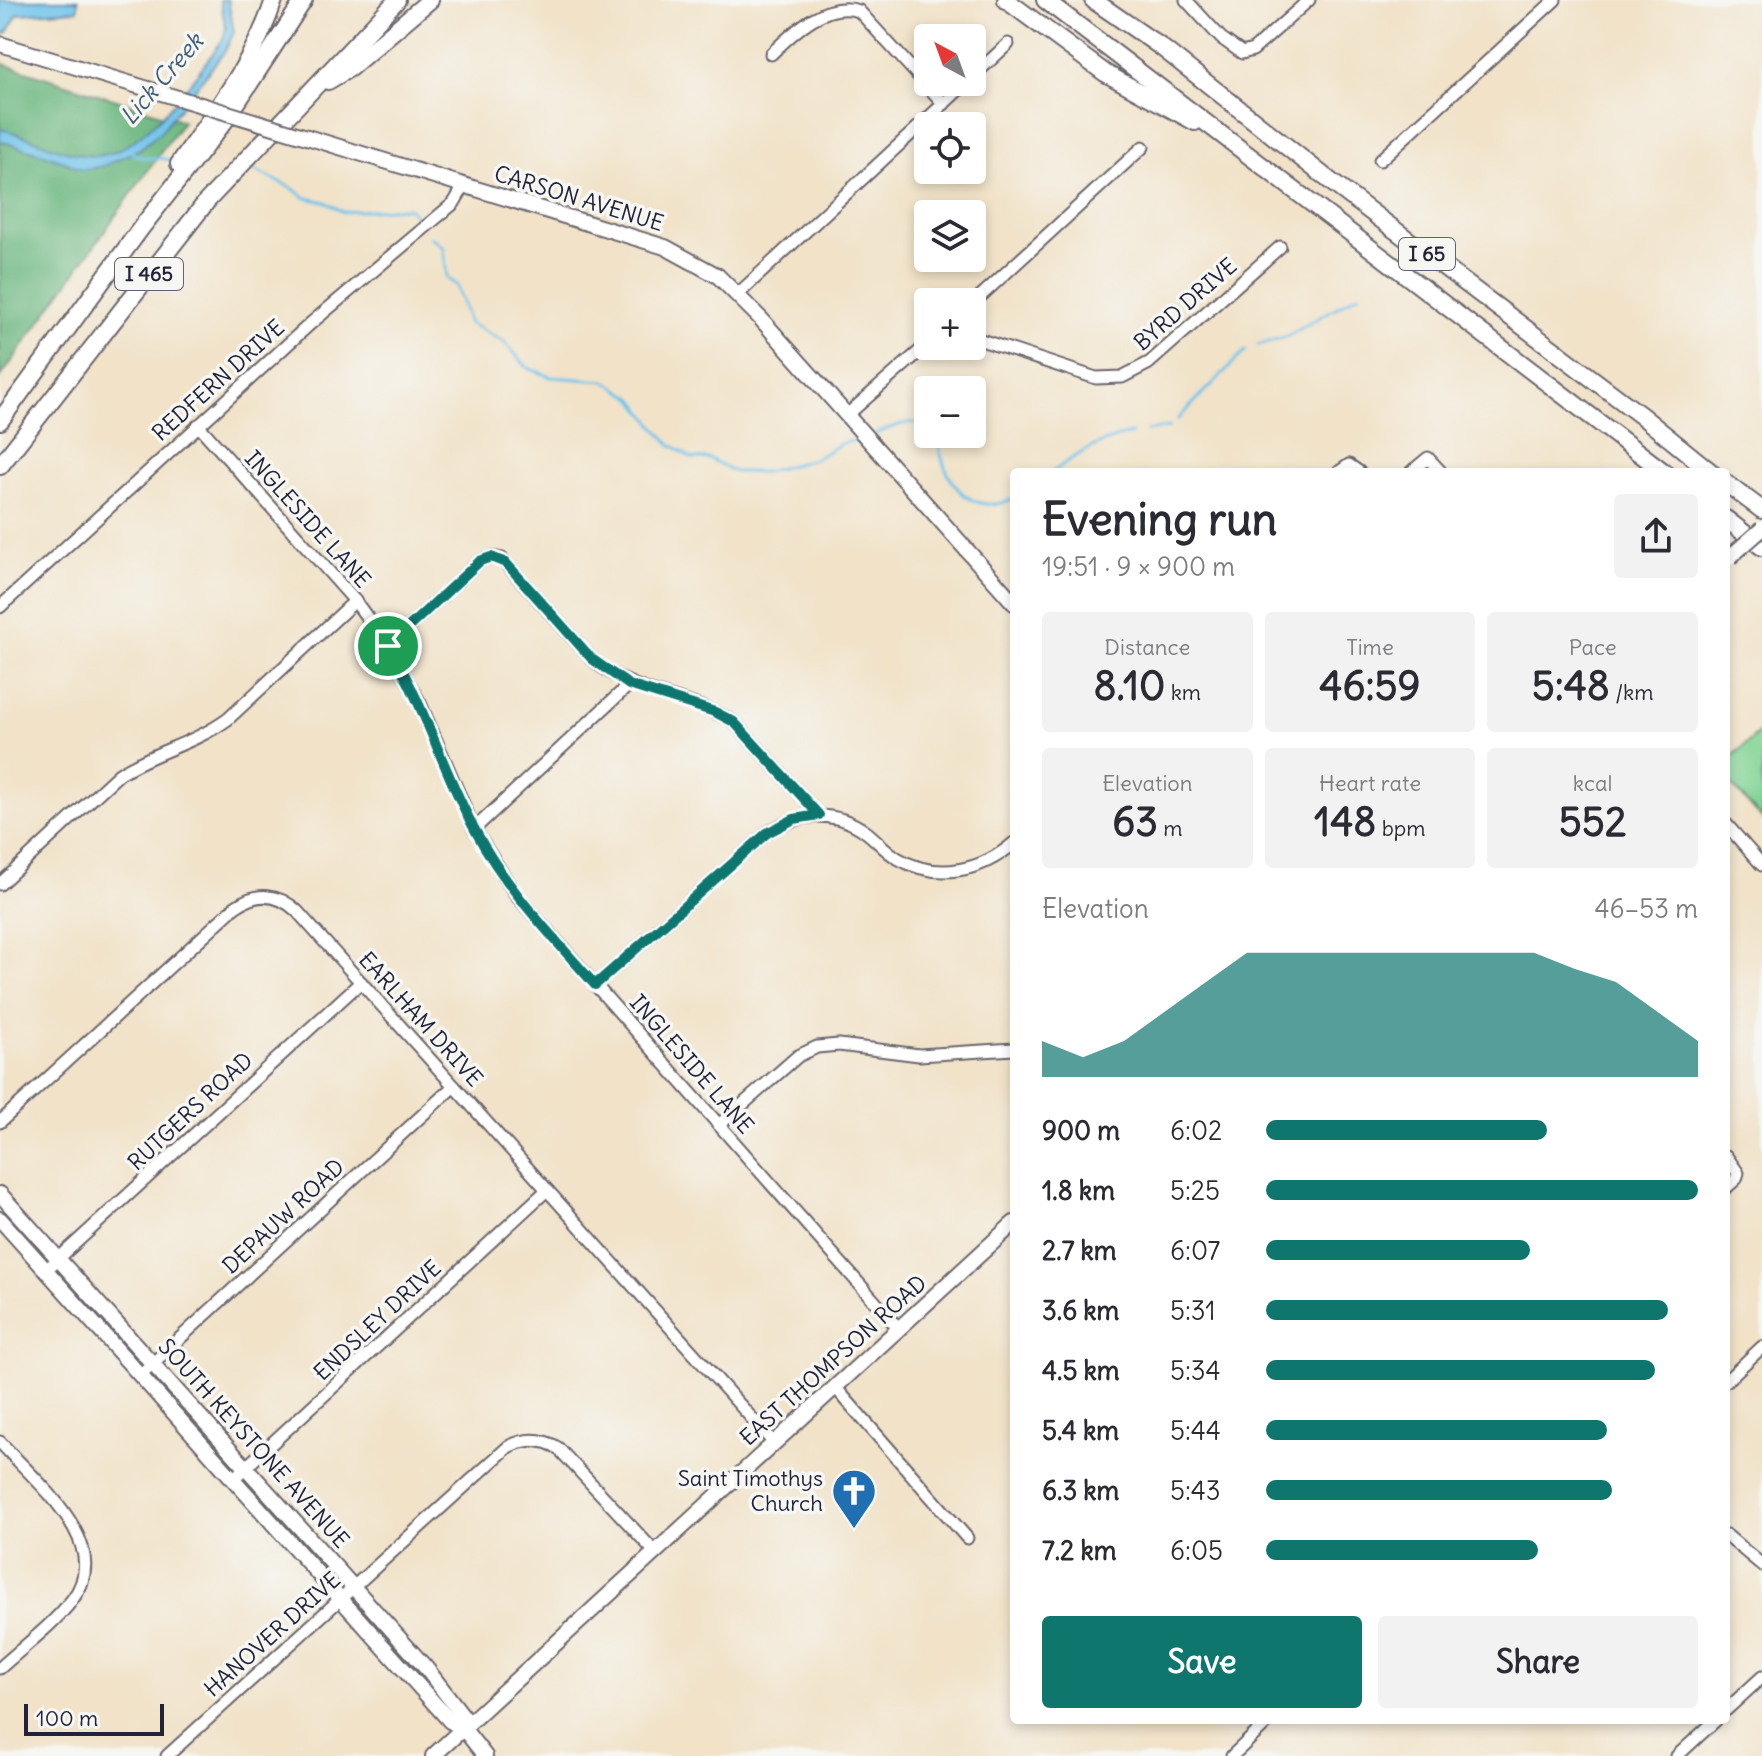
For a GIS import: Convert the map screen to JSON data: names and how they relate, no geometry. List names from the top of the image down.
{
  "streets": {
    "highway": ["I 65", "I 465"],
    "main road": ["CARSON AVENUE", "EAST THOMPSON ROAD", "SOUTH KEYSTONE AVENUE"],
    "street": [
      "BYRD DRIVE",
      "REDFERN DRIVE",
      "INGLESIDE LANE",
      "EARLHAM DRIVE",
      "RUTGERS ROAD",
      "DEPAUW ROAD",
      "ENDSLEY DRIVE",
      "HANOVER DRIVE"
    ]
  },
  "crossings": [
    ["CARSON AVENUE", "REDFERN DRIVE"],
    ["REDFERN DRIVE", "INGLESIDE LANE"],
    ["INGLESIDE LANE", "EAST THOMPSON ROAD"],
    ["EARLHAM DRIVE", "RUTGERS ROAD"],
    ["EARLHAM DRIVE", "DEPAUW ROAD"],
    ["EARLHAM DRIVE", "ENDSLEY DRIVE"],
    ["EARLHAM DRIVE", "EAST THOMPSON ROAD"],
    ["RUTGERS ROAD", "SOUTH KEYSTONE AVENUE"],
    ["DEPAUW ROAD", "SOUTH KEYSTONE AVENUE"],
    ["ENDSLEY DRIVE", "SOUTH KEYSTONE AVENUE"],
    ["EAST THOMPSON ROAD", "SOUTH KEYSTONE AVENUE"],
    ["EAST THOMPSON ROAD", "HANOVER DRIVE"],
    ["SOUTH KEYSTONE AVENUE", "HANOVER DRIVE"]
  ],
  "water": ["Lick Creek"],
  "places": {
    "church": ["Saint Timothys Church"]
  },
  "scale_bar": "100 m",
  "north": "top left",
  "page": {
    "map_buttons": ["+", "−"],
    "heading": ["Evening run", "19:51 · 9 × 900 m"],
    "stats": [
      ["Distance", "8.10 km"],
      ["Time", "46:59"],
      ["Pace", "5:48 /km"],
      ["Elevation", "63 m"],
      ["Heart rate", "148 bpm"],
      ["kcal", "552"]
    ],
    "chart": ["Elevation", "46–53 m"],
    "list": [
      {
        "name": "900 m",
        "note": "6:02"
      },
      {
        "name": "1.8 km",
        "note": "5:25"
      },
      {
        "name": "2.7 km",
        "note": "6:07"
      },
      {
        "name": "3.6 km",
        "note": "5:31"
      },
      {
        "name": "4.5 km",
        "note": "5:34"
      },
      {
        "name": "5.4 km",
        "note": "5:44"
      },
      {
        "name": "6.3 km",
        "note": "5:43"
      },
      {
        "name": "7.2 km",
        "note": "6:05"
      }
    ],
    "buttons": ["Save", "Share"],
    "scale": "100 m"
  }
}
